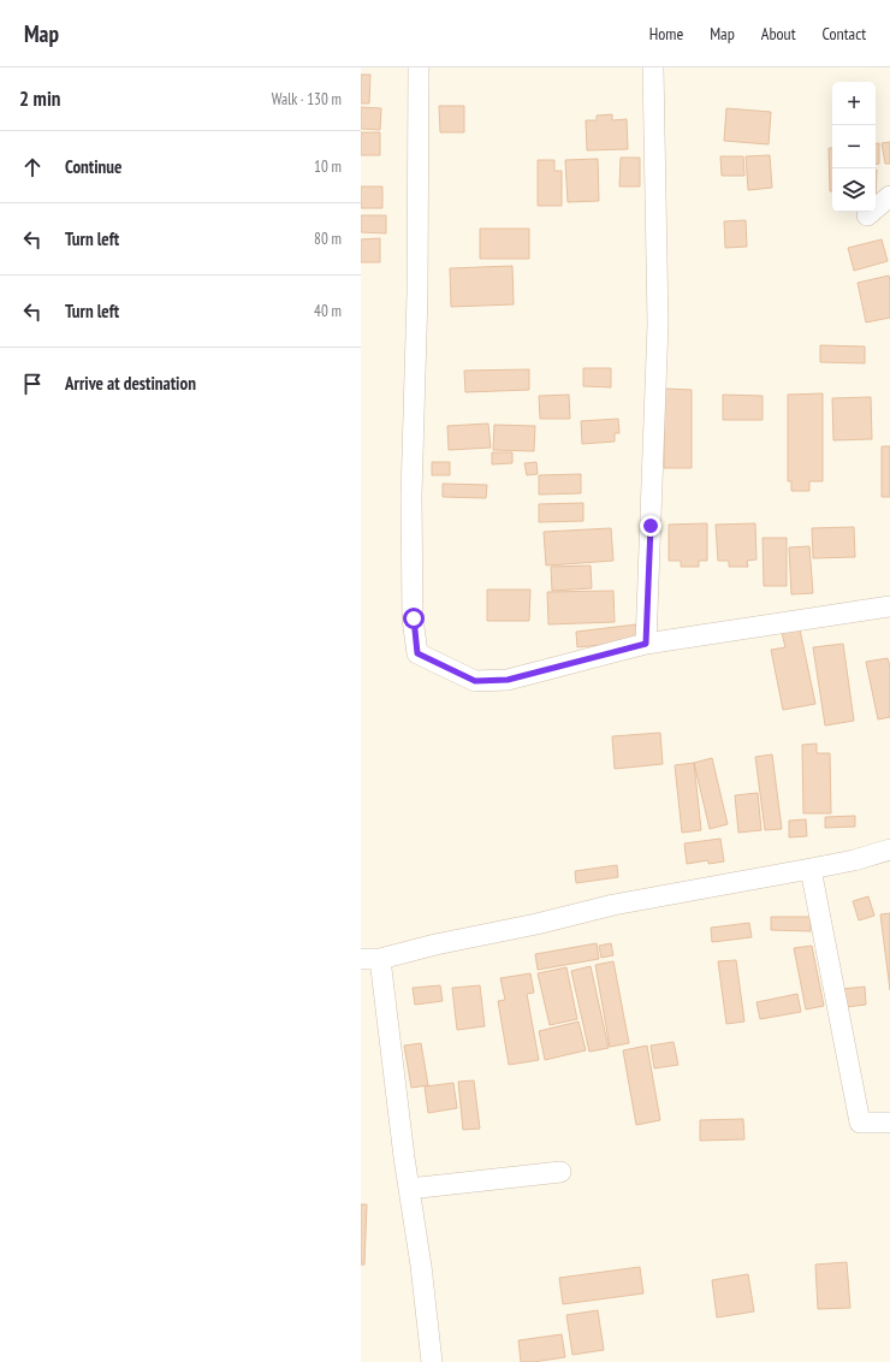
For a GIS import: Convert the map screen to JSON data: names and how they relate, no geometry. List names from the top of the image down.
{
  "page": {
    "header": "Map",
    "nav": [
      "Home",
      "Map",
      "About",
      "Contact"
    ],
    "heading": ["2 min", "Walk · 130 m"],
    "map_buttons": ["+", "−"],
    "list": [
      ["Continue", "10 m"],
      ["Turn left", "80 m"],
      ["Turn left", "40 m"],
      "Arrive at destination"
    ]
  }
}
